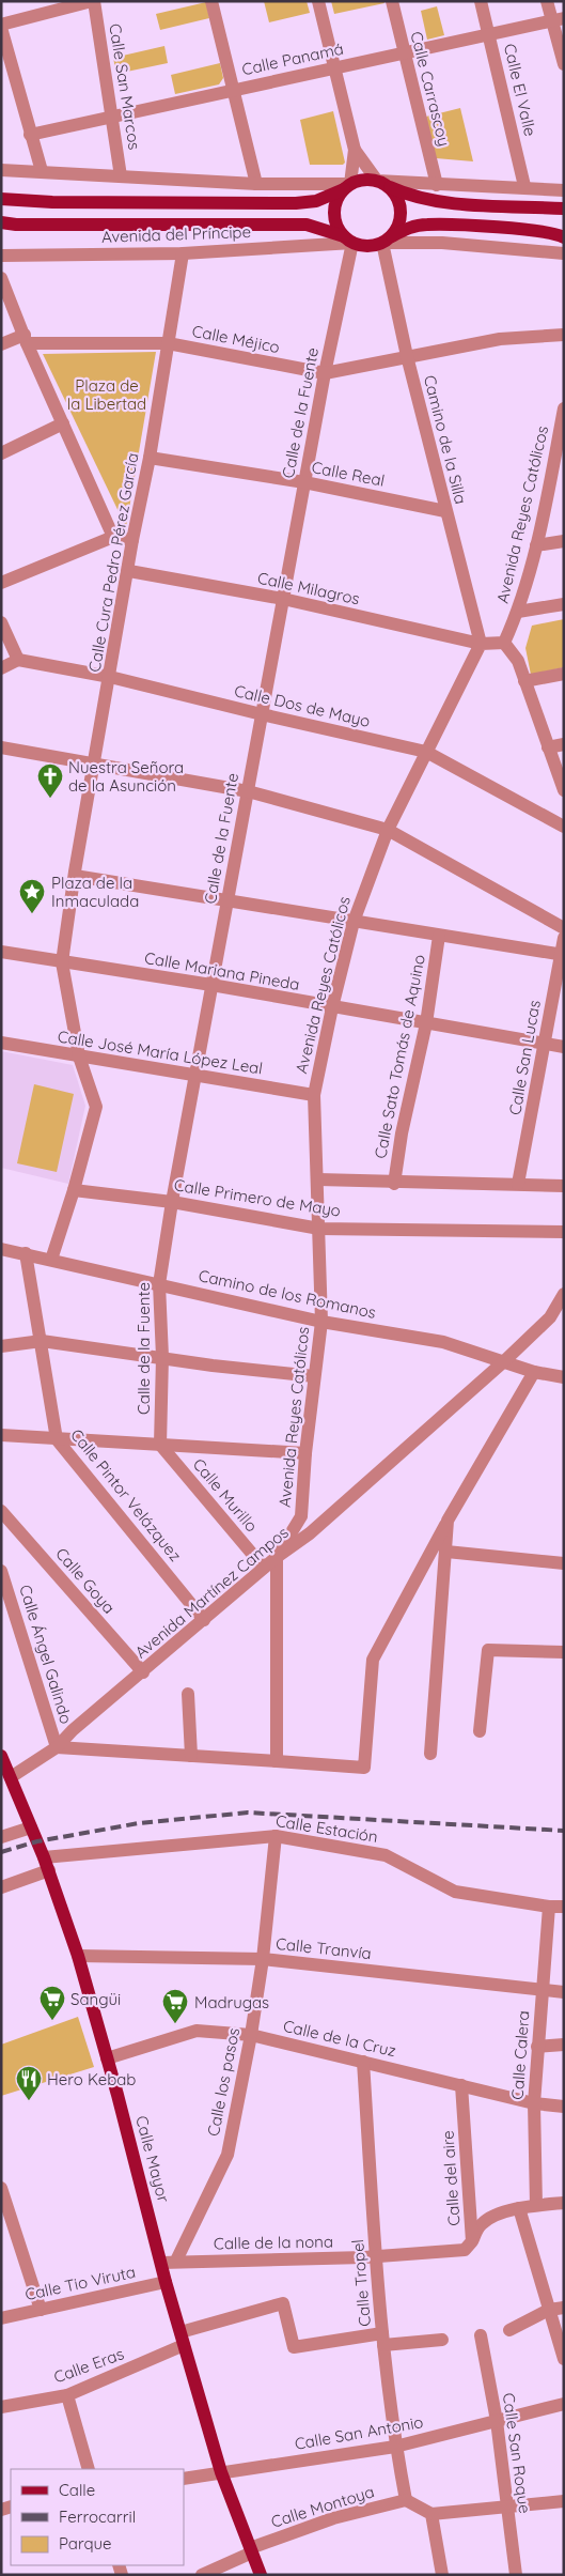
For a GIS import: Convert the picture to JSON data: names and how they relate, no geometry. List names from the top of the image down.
{
  "streets": {
    "main road": ["Avenida del Príncipe", "Calle Mayor"],
    "street": [
      "Calle Panamá",
      "Calle San Marcos",
      "Calle Carrascoy",
      "Calle El Valle",
      "Calle Méjico",
      "Calle de la Fuente",
      "Camino de la Silla",
      "Calle Real",
      "Avenida Reyes Católicos",
      "Calle Cura Pedro Pérez García",
      "Calle Milagros",
      "Calle Dos de Mayo",
      "Calle Mariana Pineda",
      "Calle José María López Leal",
      "Calle Sato Tomás de Aquino",
      "Calle San Lucas",
      "Calle Primero de Mayo",
      "Camino de los Romanos",
      "Calle Pintor Velázquez",
      "Calle Murillo",
      "Calle Goya",
      "Avenida Martínez Campos",
      "Calle Ángel Galindo",
      "Calle Estación",
      "Calle Tranvía",
      "Calle de la Cruz",
      "Calle Calera",
      "Calle los pasos",
      "Calle del aire",
      "Calle de la nona",
      "Calle Tio Viruta",
      "Calle Tropel",
      "Calle Eras",
      "Calle San Antonio",
      "Calle San Roque",
      "Calle Montoya"
    ]
  },
  "crossings": [
    ["Calle Panamá", "Calle San Marcos"],
    ["Calle Panamá", "Calle Carrascoy"],
    ["Calle Panamá", "Calle El Valle"],
    ["Avenida del Príncipe", "Calle de la Fuente"],
    ["Avenida del Príncipe", "Camino de la Silla"],
    ["Avenida del Príncipe", "Calle Cura Pedro Pérez García"],
    ["Calle Méjico", "Calle de la Fuente"],
    ["Calle Méjico", "Camino de la Silla"],
    ["Calle Méjico", "Calle Cura Pedro Pérez García"],
    ["Calle de la Fuente", "Camino de la Silla"],
    ["Calle de la Fuente", "Calle Real"],
    ["Calle de la Fuente", "Calle Milagros"],
    ["Calle de la Fuente", "Calle Dos de Mayo"],
    ["Calle de la Fuente", "Calle Mariana Pineda"],
    ["Calle de la Fuente", "Calle José María López Leal"],
    ["Calle de la Fuente", "Calle Primero de Mayo"],
    ["Calle de la Fuente", "Camino de los Romanos"],
    ["Calle de la Fuente", "Calle Murillo"],
    ["Camino de la Silla", "Calle Real"],
    ["Camino de la Silla", "Avenida Reyes Católicos"],
    ["Camino de la Silla", "Calle Milagros"],
    ["Calle Real", "Calle Cura Pedro Pérez García"],
    ["Avenida Reyes Católicos", "Calle Milagros"],
    ["Avenida Reyes Católicos", "Calle Dos de Mayo"],
    ["Avenida Reyes Católicos", "Calle Mariana Pineda"],
    ["Avenida Reyes Católicos", "Calle José María López Leal"],
    ["Avenida Reyes Católicos", "Calle Primero de Mayo"],
    ["Avenida Reyes Católicos", "Camino de los Romanos"],
    ["Avenida Reyes Católicos", "Avenida Martínez Campos"],
    ["Calle Cura Pedro Pérez García", "Calle Milagros"],
    ["Calle Cura Pedro Pérez García", "Calle Dos de Mayo"],
    ["Calle Cura Pedro Pérez García", "Calle Mariana Pineda"],
    ["Calle Cura Pedro Pérez García", "Calle José María López Leal"],
    ["Calle Cura Pedro Pérez García", "Calle Primero de Mayo"],
    ["Calle Cura Pedro Pérez García", "Camino de los Romanos"],
    ["Calle Mariana Pineda", "Calle Sato Tomás de Aquino"],
    ["Calle Mariana Pineda", "Calle San Lucas"],
    ["Camino de los Romanos", "Calle Pintor Velázquez"],
    ["Camino de los Romanos", "Avenida Martínez Campos"],
    ["Calle Pintor Velázquez", "Avenida Martínez Campos"],
    ["Calle Murillo", "Avenida Martínez Campos"],
    ["Calle Goya", "Avenida Martínez Campos"],
    ["Avenida Martínez Campos", "Calle Ángel Galindo"],
    ["Avenida Martínez Campos", "Calle Mayor"],
    ["Calle Estación", "Calle Calera"],
    ["Calle Estación", "Calle los pasos"],
    ["Calle Estación", "Calle Mayor"],
    ["Calle Tranvía", "Calle Calera"],
    ["Calle Tranvía", "Calle los pasos"],
    ["Calle Tranvía", "Calle Mayor"],
    ["Calle de la Cruz", "Calle Calera"],
    ["Calle de la Cruz", "Calle los pasos"],
    ["Calle de la Cruz", "Calle Mayor"],
    ["Calle de la Cruz", "Calle del aire"],
    ["Calle de la Cruz", "Calle Tropel"],
    ["Calle los pasos", "Calle de la nona"],
    ["Calle Mayor", "Calle de la nona"],
    ["Calle Mayor", "Calle Tio Viruta"],
    ["Calle Mayor", "Calle Eras"],
    ["Calle Mayor", "Calle San Antonio"],
    ["Calle Mayor", "Calle Montoya"],
    ["Calle del aire", "Calle de la nona"],
    ["Calle de la nona", "Calle Tropel"],
    ["Calle Tropel", "Calle Eras"],
    ["Calle Tropel", "Calle San Antonio"],
    ["Calle Tropel", "Calle Montoya"],
    ["Calle San Antonio", "Calle San Roque"]
  ],
  "parks": ["Plaza de la Libertad"],
  "places": {
    "church": ["Nuestra Señora de la Asunción"],
    "place": ["Plaza de la Inmaculada"],
    "supermarket": ["Sangüi", "Madrugas"],
    "restaurant": ["Hero Kebab"]
  },
  "legend": ["Calle", "Ferrocarril", "Parque"]
}
